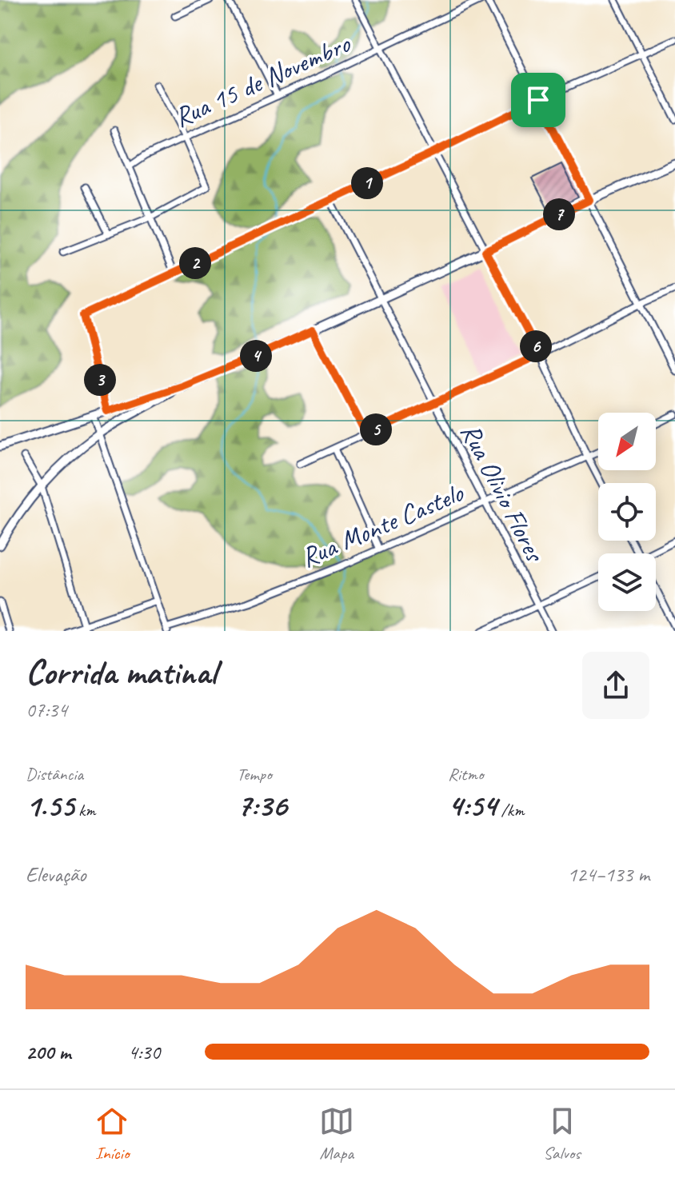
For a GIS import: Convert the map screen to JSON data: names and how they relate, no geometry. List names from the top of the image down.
{
  "streets": {
    "street": ["Rua 15 de Novembro", "Rua Olivio Flores", "Rua Monte Castelo"]
  },
  "crossings": [
    ["Rua Olivio Flores", "Rua Monte Castelo"]
  ],
  "north": "bottom left",
  "page": {
    "pins": [
      "1",
      "7",
      "2",
      "6",
      "4",
      "3",
      "5"
    ],
    "heading": ["Corrida matinal", "07:34"],
    "stats": [
      ["Distância", "1.55 km"],
      ["Tempo", "7:36"],
      ["Ritmo", "4:54 /km"]
    ],
    "chart": ["Elevação", "124–133 m"],
    "list": [
      {
        "name": "200 m",
        "note": "4:30"
      }
    ],
    "tabs": ["Início", "Mapa", "Salvos"]
  }
}
